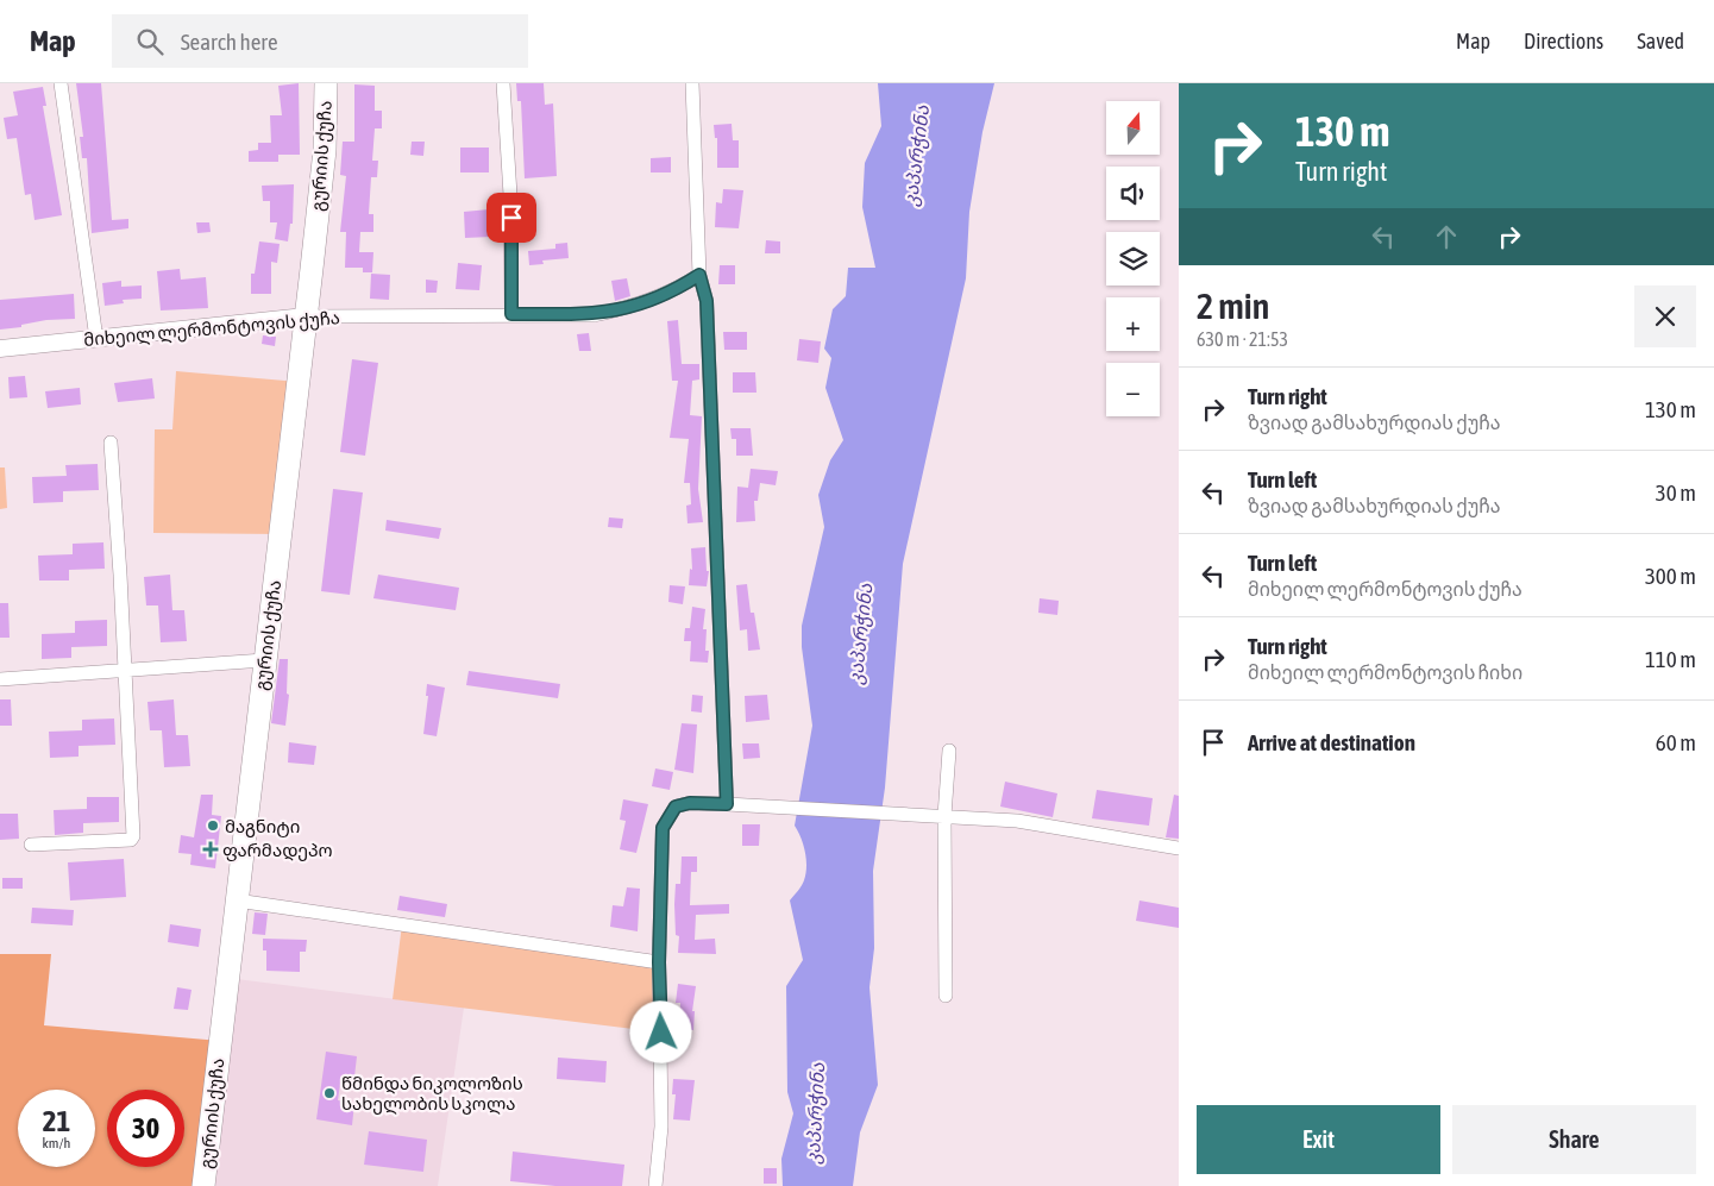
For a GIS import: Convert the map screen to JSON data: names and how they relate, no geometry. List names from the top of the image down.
{
  "streets": {
    "highway": ["გურიის ქუჩა"],
    "street": ["მიხეილ ლერმონტოვის ქუჩა"]
  },
  "crossings": [
    ["გურიის ქუჩა", "მიხეილ ლერმონტოვის ქუჩა"]
  ],
  "water": ["კაპარჭინა"],
  "places": {
    "other": ["მაგნიტი", "წმინდა ნიკოლოზის სახელობის სკოლა"],
    "health": ["ფარმადეპო"]
  },
  "north": "top",
  "page": {
    "header": "Map",
    "search": "Search here",
    "nav": ["Map", "Directions", "Saved"],
    "turn": ["130 m", "Turn right"],
    "map_buttons": ["+", "−"],
    "heading": ["2 min", "630 m · 21:53"],
    "list": [
      {
        "name": "Turn right",
        "note": "ზვიად გამსახურდიას ქუჩა",
        "value": "130 m"
      },
      {
        "name": "Turn left",
        "note": "ზვიად გამსახურდიას ქუჩა",
        "value": "30 m"
      },
      {
        "name": "Turn left",
        "note": "მიხეილ ლერმონტოვის ქუჩა",
        "value": "300 m"
      },
      {
        "name": "Turn right",
        "note": "მიხეილ ლერმონტოვის ჩიხი",
        "value": "110 m"
      },
      {
        "name": "Arrive at destination",
        "value": "60 m"
      }
    ],
    "speed": "21 km/h",
    "limit": "30",
    "buttons": ["Exit", "Share"]
  }
}
